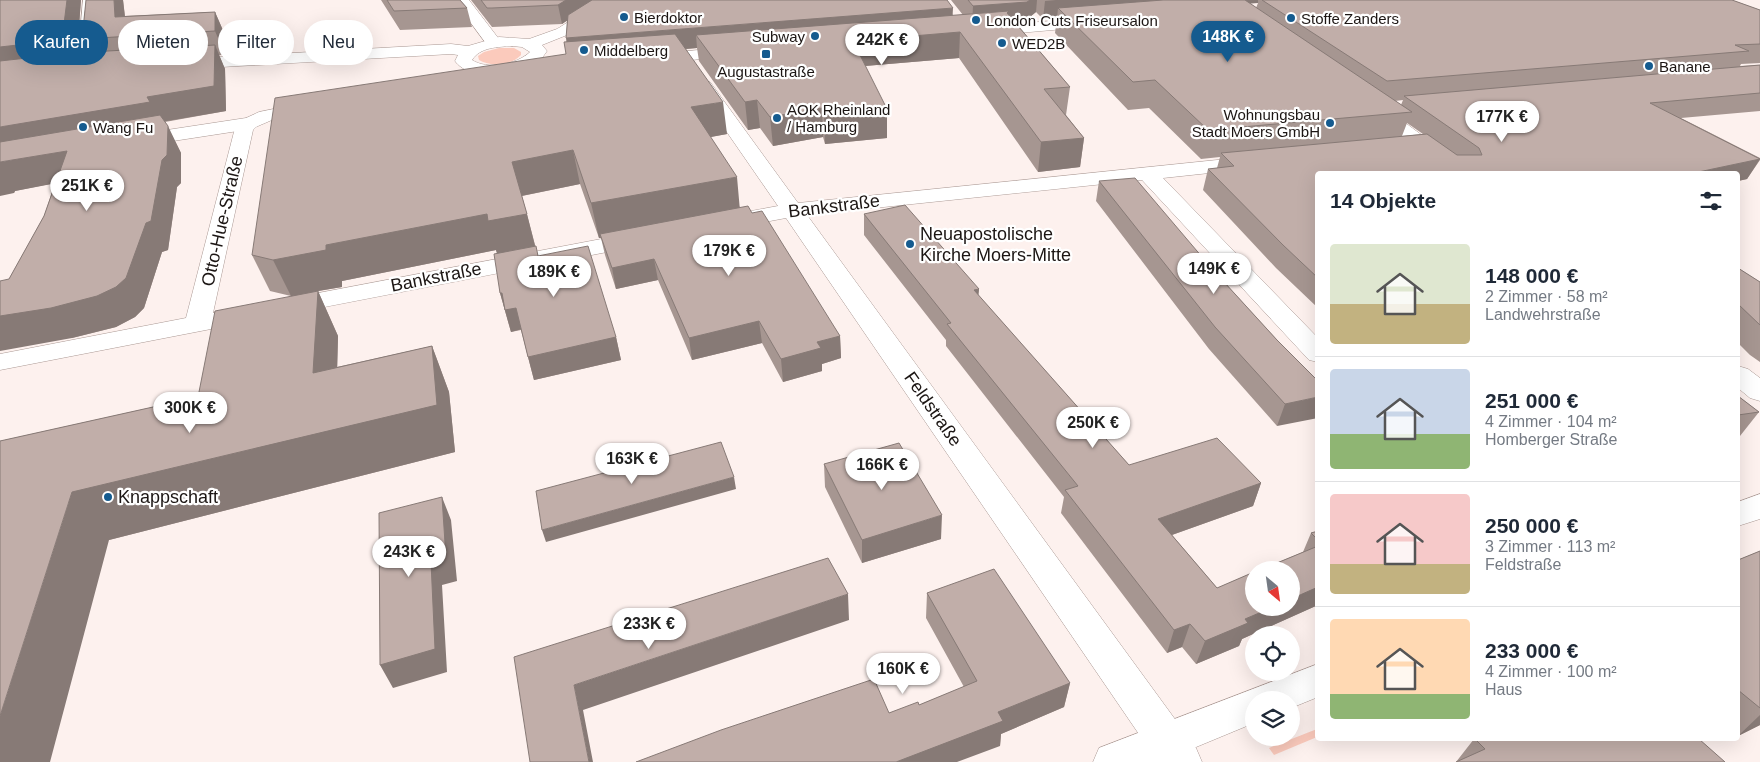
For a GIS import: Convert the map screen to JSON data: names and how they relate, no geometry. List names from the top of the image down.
{
  "streets": {
    "street": ["Bankstraße", "Otto-Hue-Straße", "Feldstraße"]
  },
  "crossings": [
    ["Bankstraße", "Otto-Hue-Straße"],
    ["Bankstraße", "Feldstraße"]
  ],
  "places": {
    "other": [
      "Bierdoktor",
      "Stoffe Zanders",
      "London Cuts Friseursalon",
      "Subway",
      "WED2B",
      "Middelberg",
      "Banane",
      "AOK Rheinland / Hamburg",
      "Wohnungsbau Stadt Moers GmbH",
      "Wang Fu",
      "Neuapostolische Kirche Moers-Mitte",
      "Knappschaft"
    ],
    "transit": ["Augustastraße"]
  },
  "north": "bottom right",
  "page": {
    "chip": [
      "Kaufen",
      "Mieten",
      "Filter",
      "Neu"
    ],
    "price": [
      "148K €",
      "242K €",
      "177K €",
      "251K €",
      "179K €",
      "149K €",
      "189K €",
      "300K €",
      "250K €",
      "163K €",
      "166K €",
      "243K €",
      "233K €",
      "160K €"
    ],
    "heading": "14 Objekte",
    "list": [
      {
        "name": "148 000 €",
        "note": "2 Zimmer · 58 m² · Landwehrstraße"
      },
      {
        "name": "251 000 €",
        "note": "4 Zimmer · 104 m² · Homberger Straße"
      },
      {
        "name": "250 000 €",
        "note": "3 Zimmer · 113 m² · Feldstraße"
      },
      {
        "name": "233 000 €",
        "note": "4 Zimmer · 100 m² · Haus"
      }
    ]
  }
}
